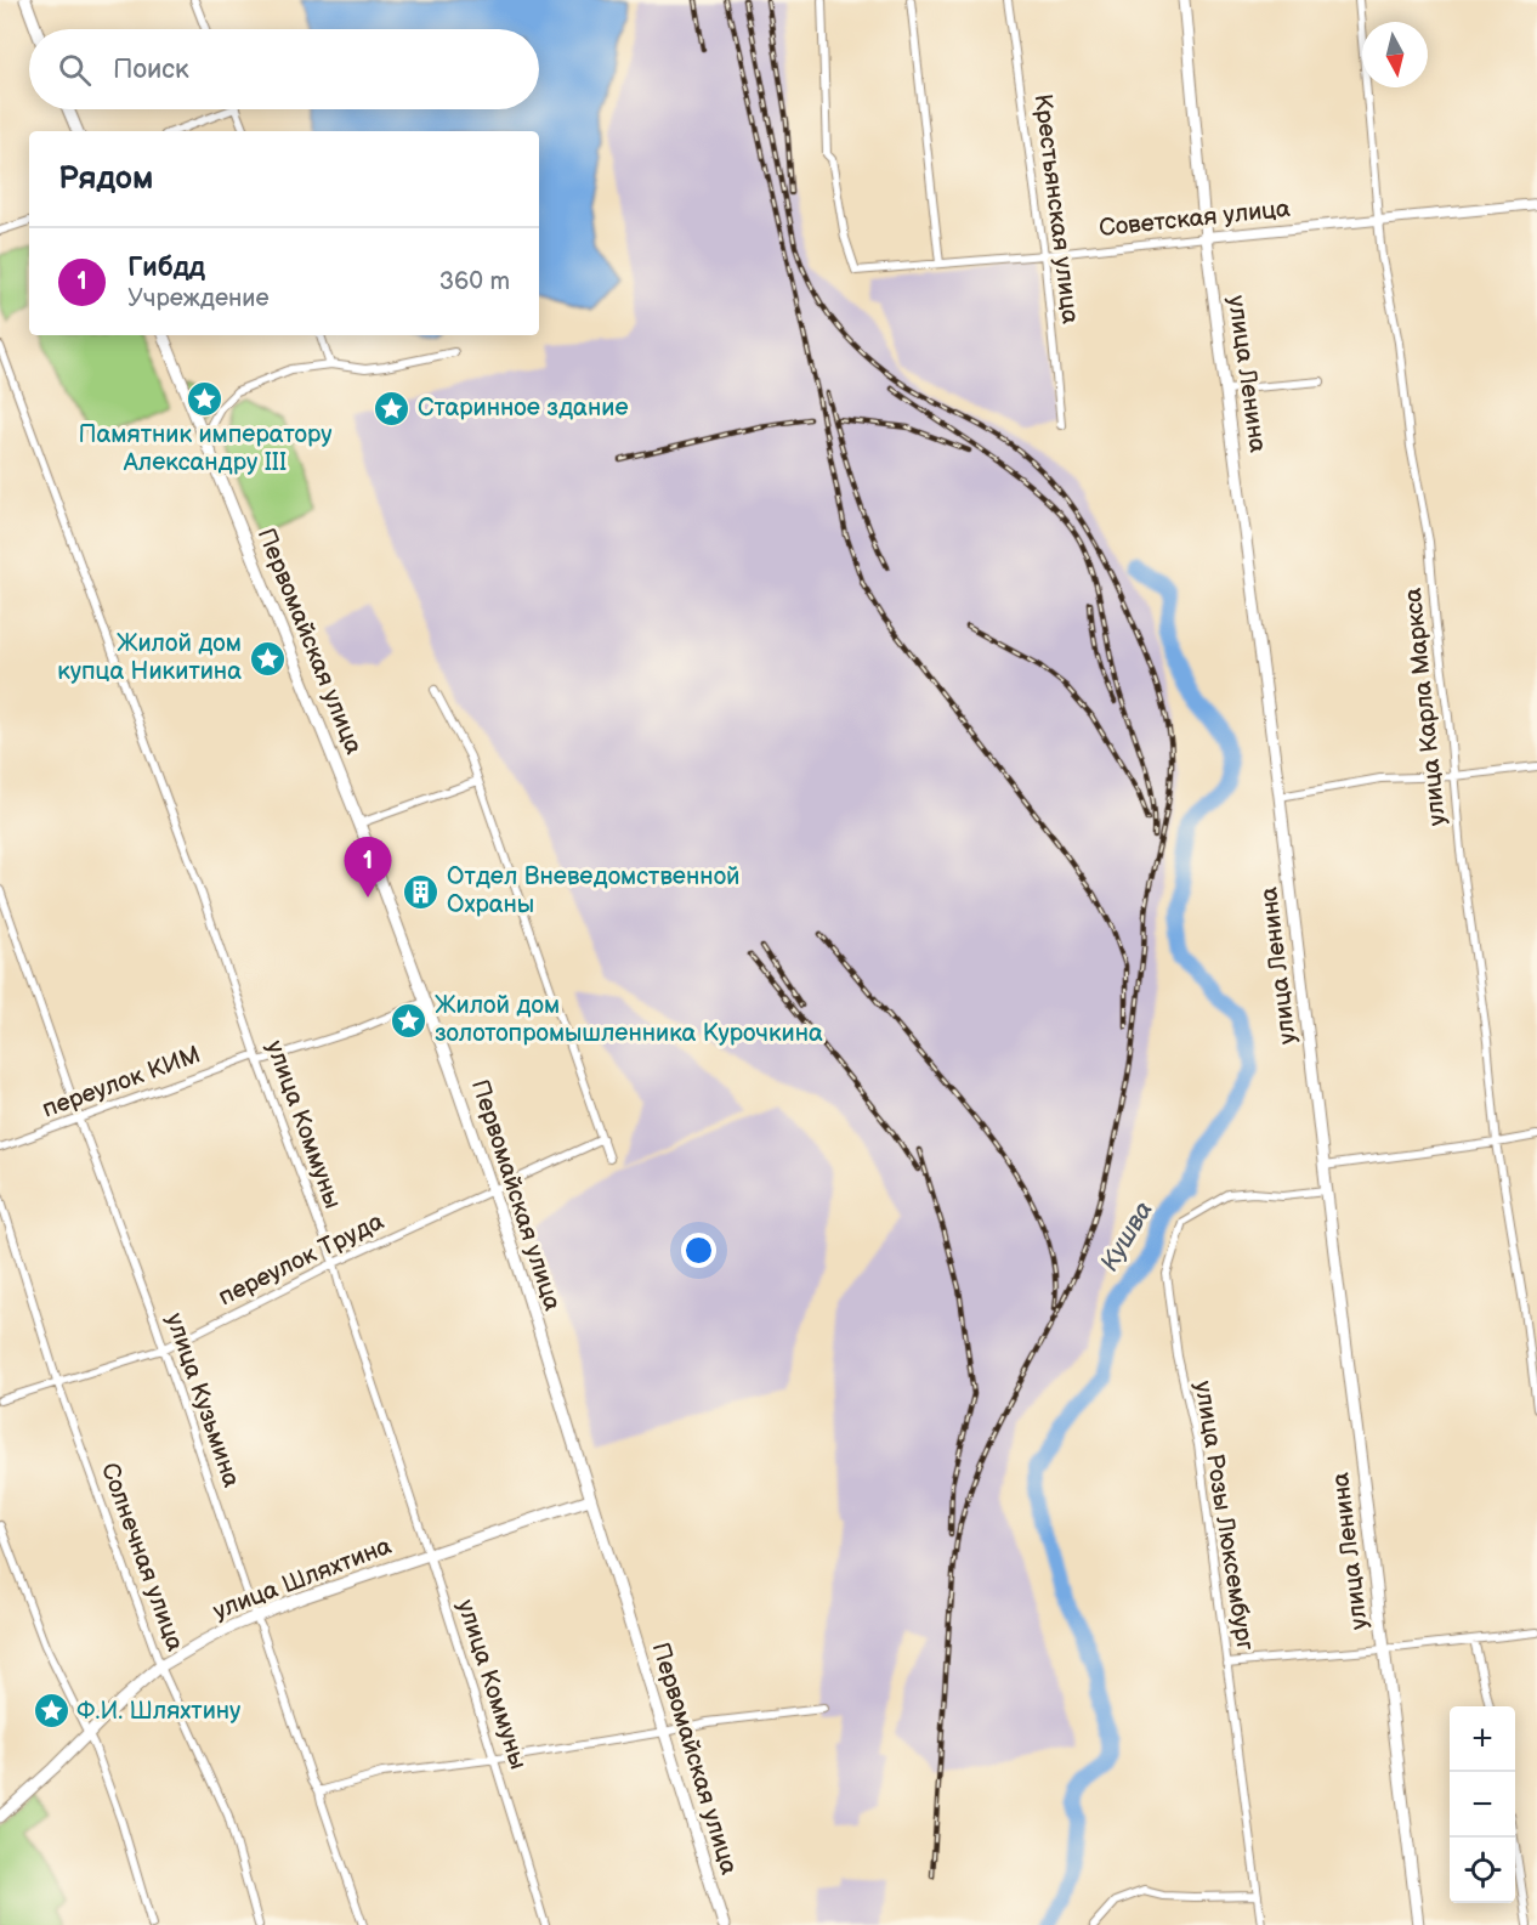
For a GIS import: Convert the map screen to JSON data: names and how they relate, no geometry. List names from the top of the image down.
{
  "streets": {
    "main road": ["улица Ленина", "Первомайская улица", "улица Шляхтина"],
    "street": [
      "Крестьянская улица",
      "Советская улица",
      "улица Карла Маркса",
      "переулок КИМ",
      "улица Коммуны",
      "переулок Труда",
      "улица Кузьмина",
      "улица Розы Люксембург",
      "Солнечная улица"
    ]
  },
  "crossings": [
    ["Крестьянская улица", "Советская улица"],
    ["Советская улица", "улица Ленина"],
    ["Советская улица", "улица Карла Маркса"],
    ["улица Ленина", "улица Розы Люксембург"],
    ["Первомайская улица", "переулок КИМ"],
    ["Первомайская улица", "переулок Труда"],
    ["Первомайская улица", "улица Шляхтина"],
    ["переулок КИМ", "улица Коммуны"],
    ["переулок КИМ", "улица Кузьмина"],
    ["улица Коммуны", "переулок Труда"],
    ["улица Коммуны", "улица Шляхтина"],
    ["переулок Труда", "улица Кузьмина"],
    ["переулок Труда", "Солнечная улица"],
    ["улица Кузьмина", "улица Шляхтина"],
    ["Солнечная улица", "улица Шляхтина"]
  ],
  "water": ["Кушва"],
  "places": {
    "place": [
      "Памятник императору Александру III",
      "Старинное здание",
      "Жилой дом купца Никитина",
      "Жилой дом золотопромышленника Курочкина",
      "Ф.И. Шляхтину"
    ],
    "building": ["Отдел Вневедомственной Охраны"]
  },
  "north": "bottom",
  "page": {
    "search": "Поиск",
    "heading": "Рядом",
    "list": [
      {
        "mark": "1",
        "name": "Гибдд",
        "note": "Учреждение",
        "value": "360 m"
      }
    ],
    "pins": "1",
    "map_buttons": ["+", "−"]
  }
}
